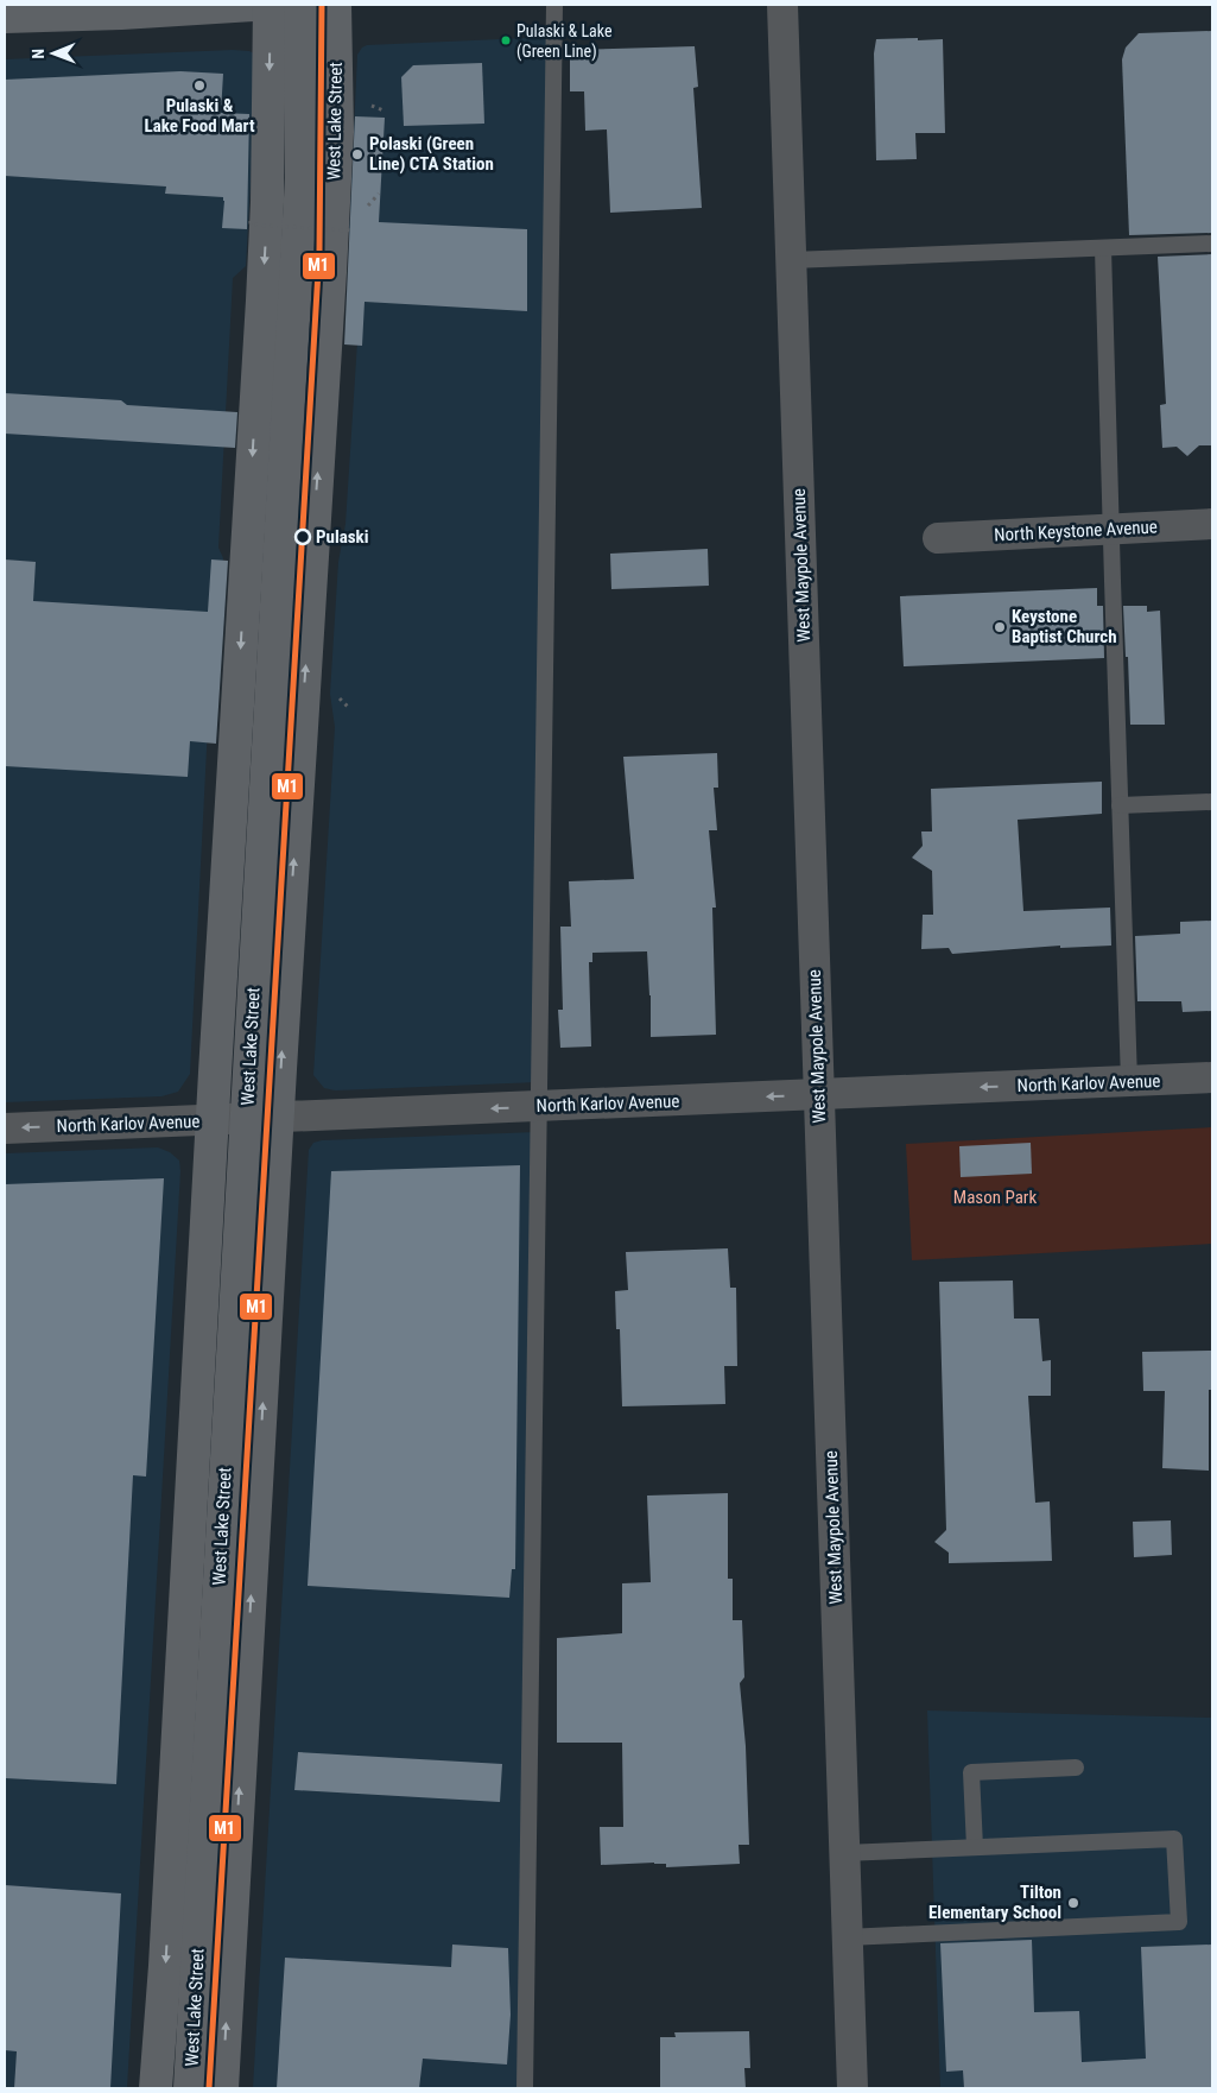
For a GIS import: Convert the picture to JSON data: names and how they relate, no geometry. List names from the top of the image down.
{
  "streets": {
    "main road": ["West Lake Street"],
    "street": ["North Keystone Avenue", "West Maypole Avenue", "North Karlov Avenue"]
  },
  "crossings": [
    ["West Lake Street", "North Karlov Avenue"],
    ["West Maypole Avenue", "North Karlov Avenue"]
  ],
  "one_way": ["North Karlov Avenue"],
  "parks": ["Mason Park"],
  "places": [
    "Pulaski & Lake (Green Line)",
    "Pulaski & Lake Food Mart",
    "Polaski (Green Line) CTA Station",
    "Pulaski",
    "Keystone Baptist Church",
    "Tilton Elementary School"
  ],
  "lines": ["transit line M1"],
  "north": "left"
}
